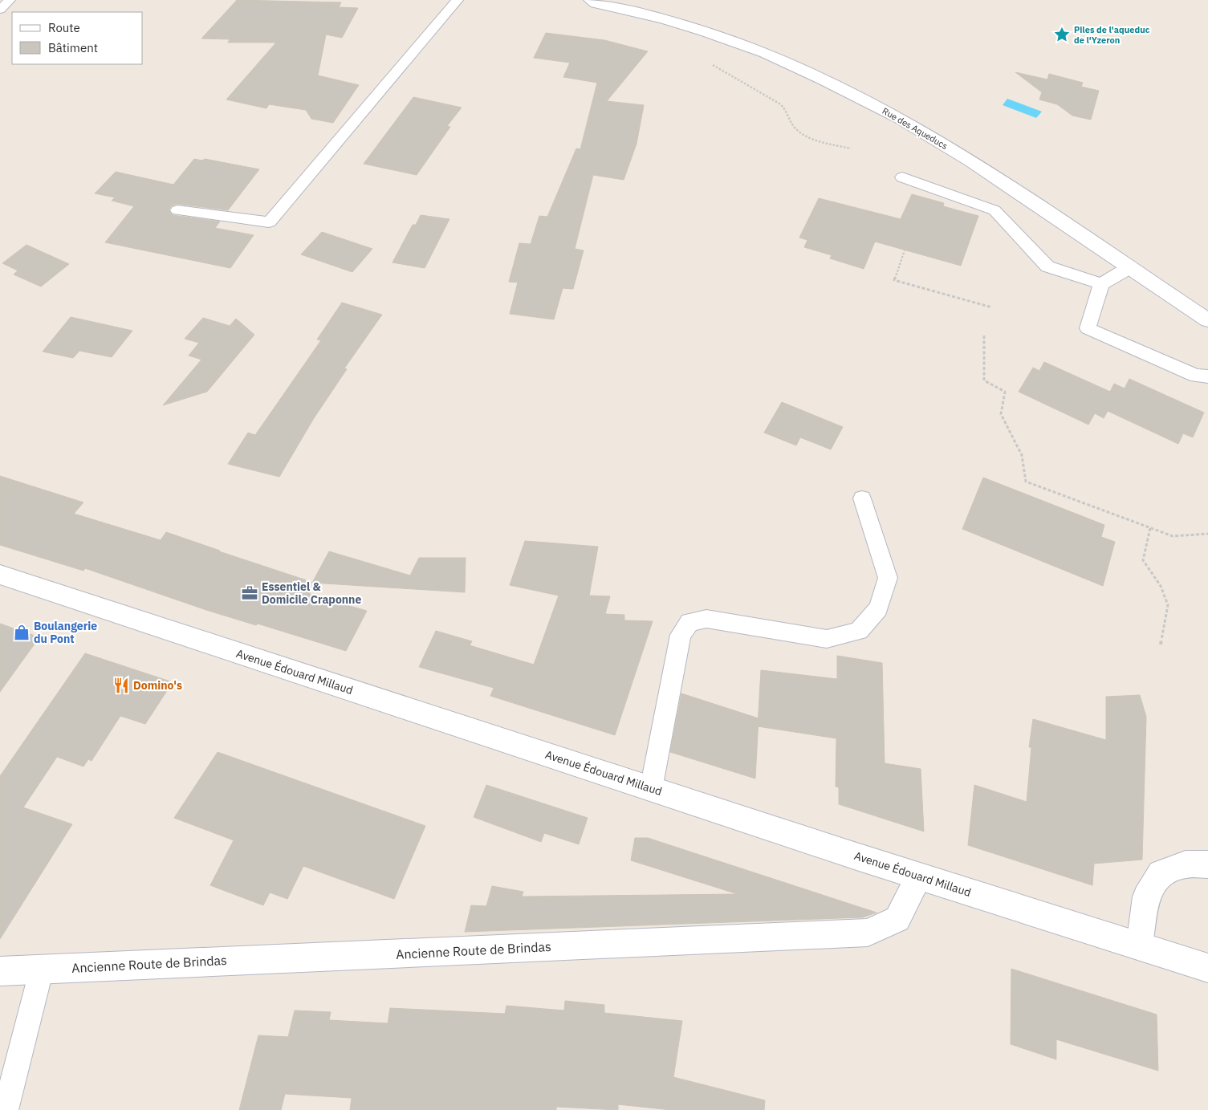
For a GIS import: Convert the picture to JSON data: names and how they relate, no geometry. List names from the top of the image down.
{
  "streets": {
    "street": ["Rue des Aqueducs", "Avenue Édouard Millaud", "Ancienne Route de Brindas"]
  },
  "crossings": [
    ["Avenue Édouard Millaud", "Ancienne Route de Brindas"]
  ],
  "places": {
    "place": ["Piles de l'aqueduc de l'Yzeron"],
    "office": ["Essentiel & Domicile Craponne"],
    "shop": ["Boulangerie du Pont"],
    "restaurant": ["Domino's"]
  },
  "legend": ["Route", "Bâtiment"]
}
